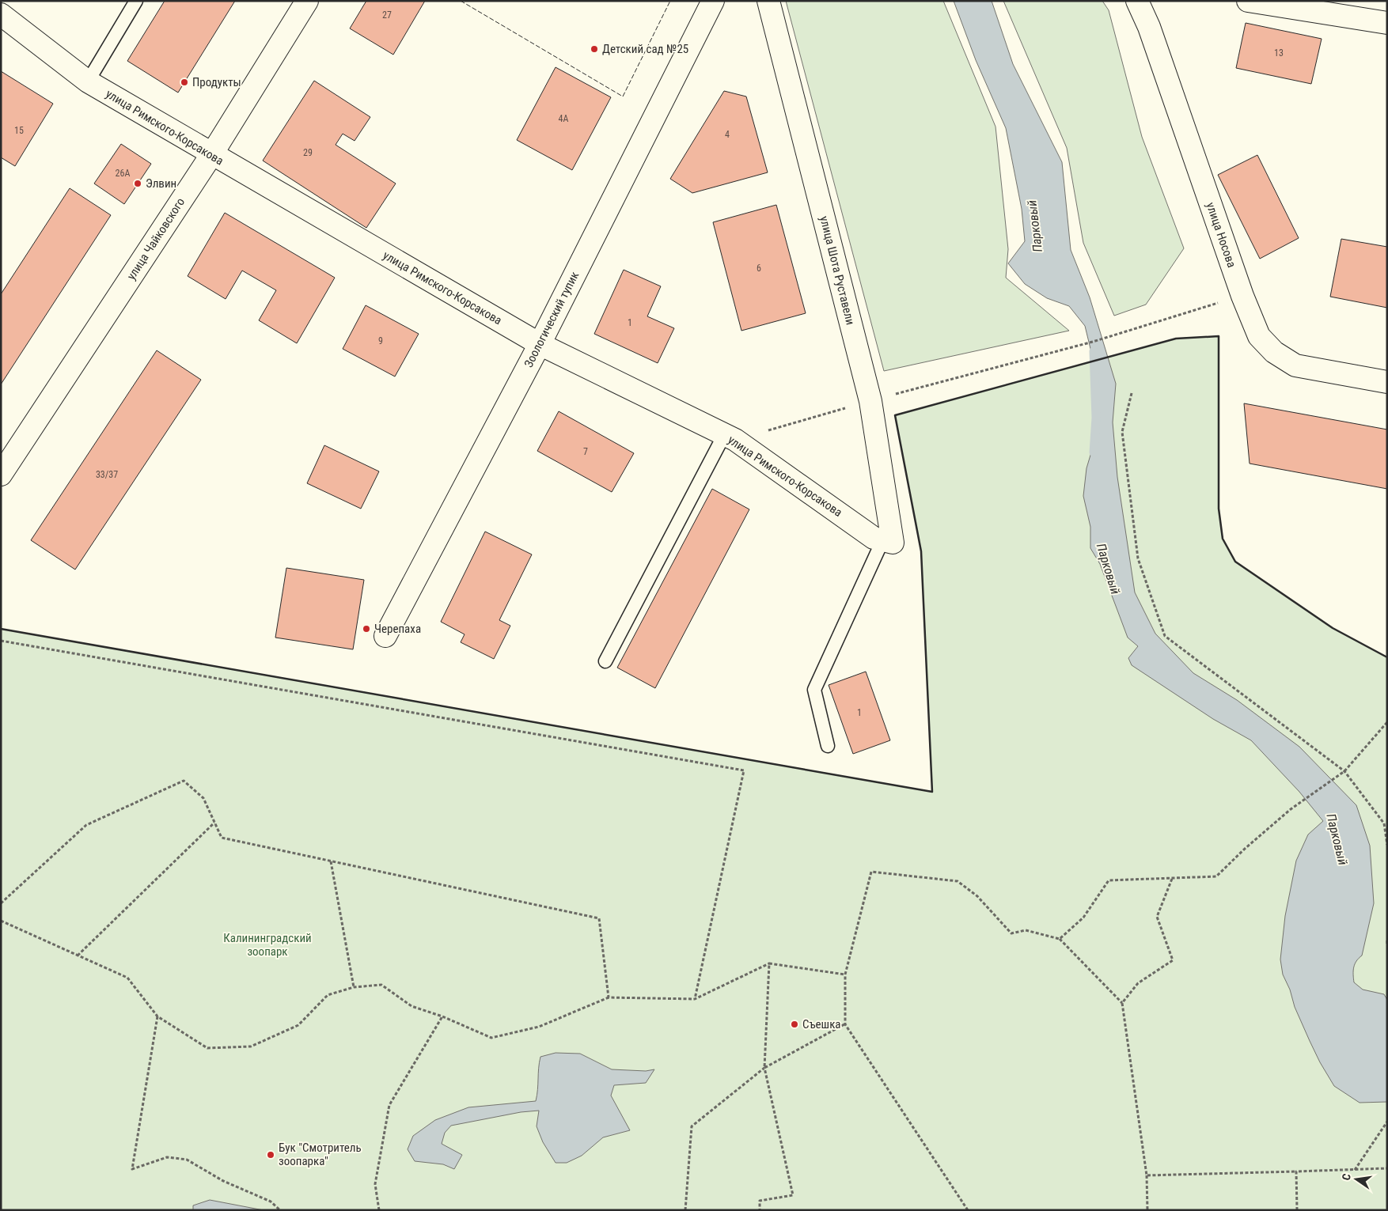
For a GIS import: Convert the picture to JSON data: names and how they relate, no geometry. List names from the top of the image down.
{
  "streets": {
    "street": [
      "улица Римского-Корсакова",
      "улица Носова",
      "улица Чайковского",
      "улица Шота Руставели",
      "Зоологический тупик"
    ]
  },
  "crossings": [
    ["улица Римского-Корсакова", "улица Чайковского"],
    ["улица Римского-Корсакова", "улица Шота Руставели"],
    ["улица Римского-Корсакова", "Зоологический тупик"]
  ],
  "water": ["Парковый"],
  "parks": ["Калининградский зоопарк"],
  "places": [
    "Детский сад №25",
    "Продукты",
    "Элвин",
    "Черепаха",
    "Съешка",
    "Бук \"Смотритель зоопарка\""
  ],
  "house_numbers": [
    "27",
    "13",
    "4А",
    "15",
    "4",
    "29",
    "26А",
    "6",
    "1",
    "9",
    "7",
    "33/37",
    "1"
  ],
  "north": "left"
}
